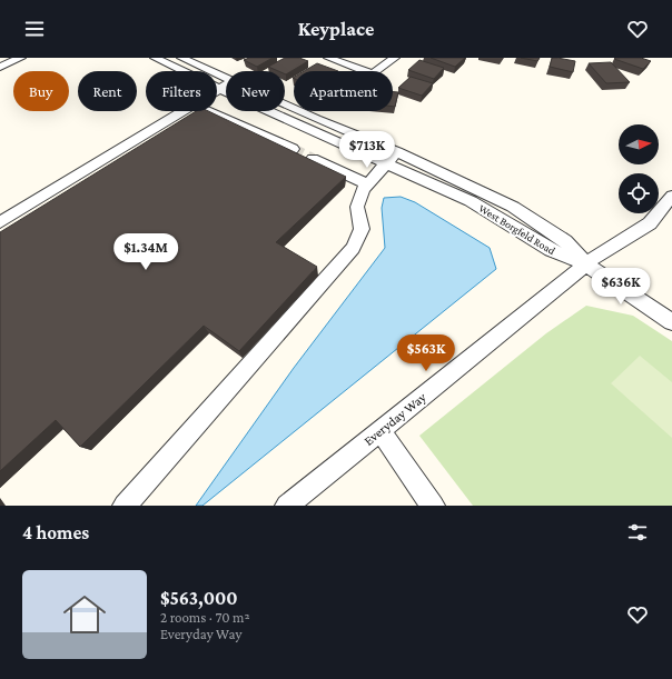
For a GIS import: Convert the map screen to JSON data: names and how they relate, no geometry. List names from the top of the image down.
{
  "streets": {
    "street": ["West Borgfeld Road", "Everyday Way"]
  },
  "crossings": [
    ["West Borgfeld Road", "Everyday Way"]
  ],
  "north": "right",
  "page": {
    "header": "Keyplace",
    "chip": [
      "Buy",
      "Rent",
      "Filters",
      "New",
      "Apartment"
    ],
    "price": [
      "$713K",
      "$1.34M",
      "$636K",
      "$563K"
    ],
    "heading": "4 homes",
    "list": [
      {
        "name": "$563,000",
        "note": "2 rooms · 70 m² · Everyday Way"
      }
    ]
  }
}
